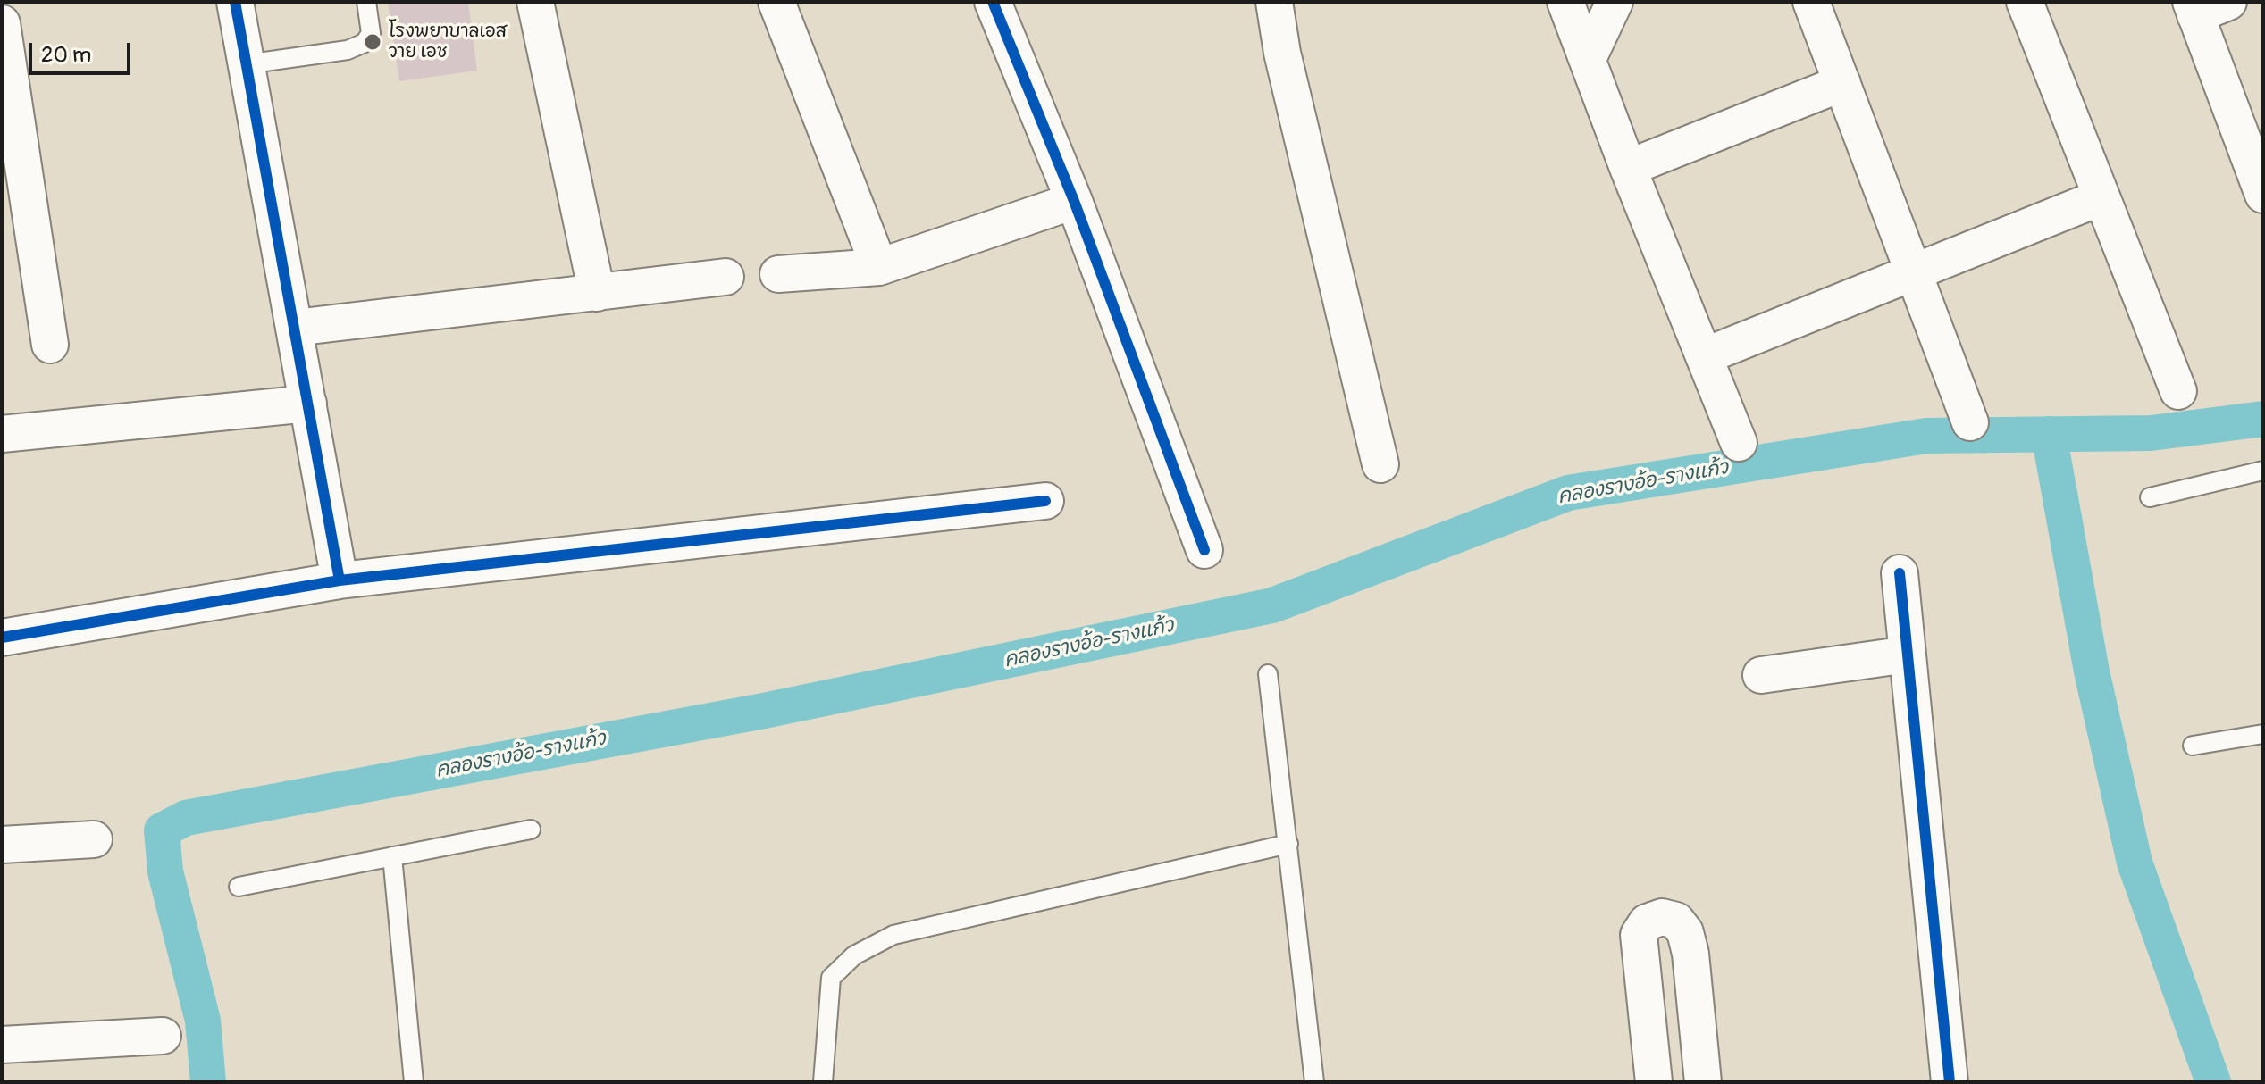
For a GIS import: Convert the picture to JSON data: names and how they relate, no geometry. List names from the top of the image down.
{
  "water": ["คลองรางอ้อ-รางแก้ว"],
  "places": ["โรงพยาบาลเอส วาย เอช"],
  "scale_bar": "20 m"
}
